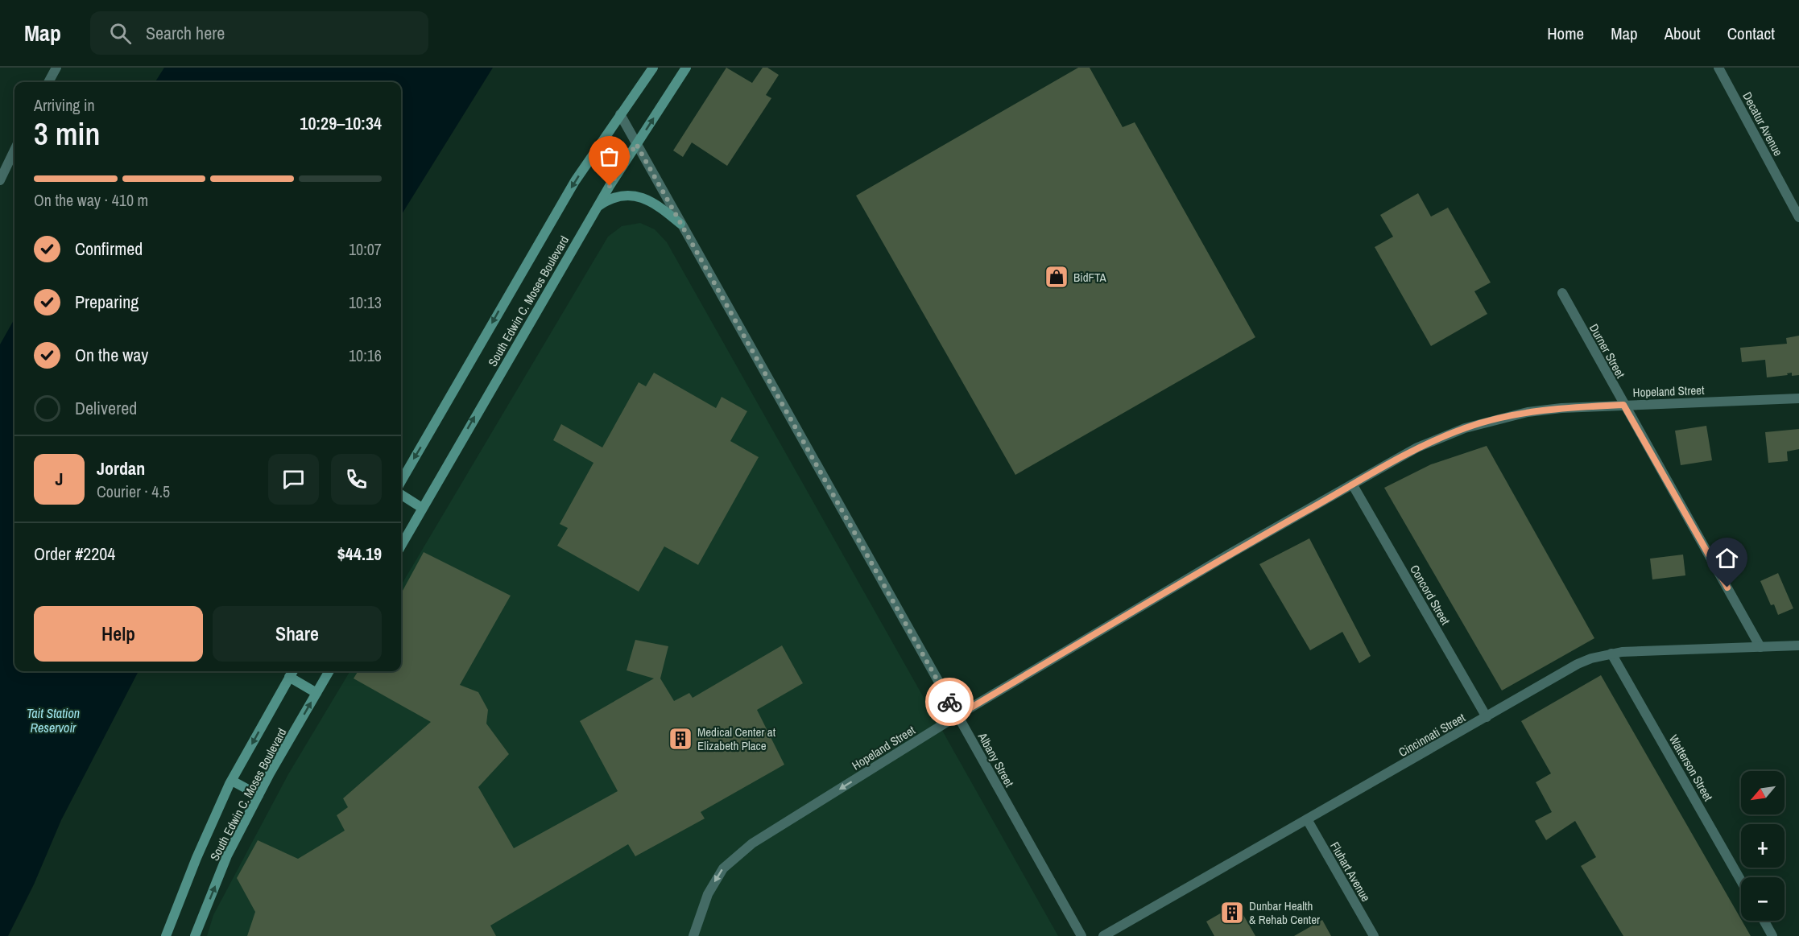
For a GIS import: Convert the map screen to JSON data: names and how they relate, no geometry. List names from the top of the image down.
{
  "streets": {
    "main road": ["South Edwin C. Moses Boulevard"],
    "street": [
      "Decatur Avenue",
      "Durner Street",
      "Hopeland Street",
      "Concord Street",
      "Cincinnati Street",
      "Albany Street",
      "Watterson Street",
      "Fluhart Avenue"
    ]
  },
  "crossings": [
    ["South Edwin C. Moses Boulevard", "Albany Street"],
    ["Durner Street", "Hopeland Street"],
    ["Durner Street", "Cincinnati Street"],
    ["Hopeland Street", "Concord Street"],
    ["Hopeland Street", "Albany Street"],
    ["Concord Street", "Cincinnati Street"],
    ["Cincinnati Street", "Watterson Street"],
    ["Cincinnati Street", "Fluhart Avenue"]
  ],
  "water": ["Tait Station Reservoir"],
  "places": {
    "shop": ["BidFTA"],
    "building": ["Medical Center at Elizabeth Place", "Dunbar Health & Rehab Center"]
  },
  "north": "bottom left",
  "page": {
    "header": "Map",
    "search": "Search here",
    "nav": [
      "Home",
      "Map",
      "About",
      "Contact"
    ],
    "heading": ["3 min", "Arriving in", "10:29–10:34"],
    "panel": [
      "Jordan",
      "Courier · 4.5",
      "Order #2204",
      "$44.19"
    ],
    "bar": "On the way · 410 m",
    "list": [
      ["Confirmed", "10:07"],
      ["Preparing", "10:13"],
      ["On the way", "10:16"],
      "Delivered"
    ],
    "round": "J",
    "buttons": ["Help", "Share"],
    "map_buttons": ["+", "−"]
  }
}
